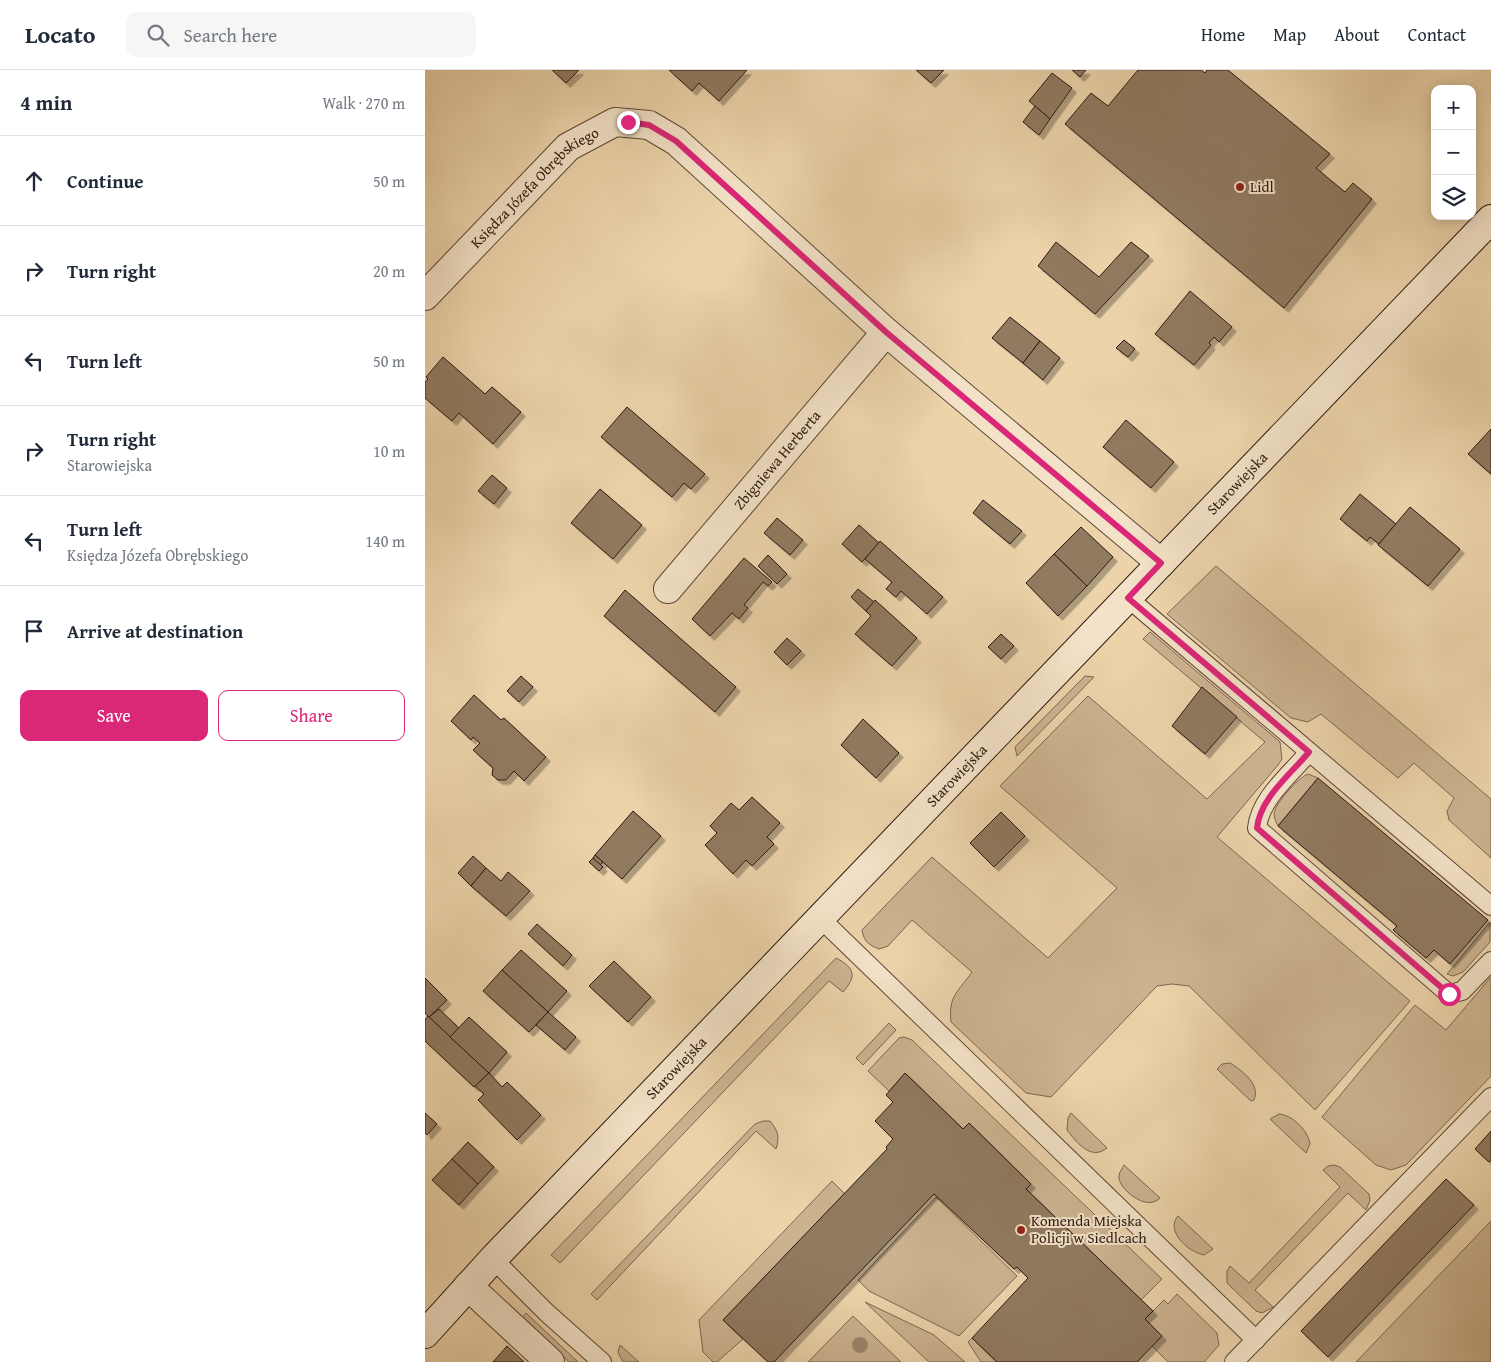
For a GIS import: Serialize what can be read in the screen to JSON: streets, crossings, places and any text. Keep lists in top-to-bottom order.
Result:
{
  "streets": {
    "main road": ["Księdza Józefa Obrębskiego", "Zbigniewa Herberta", "Starowiejska"]
  },
  "crossings": [
    ["Księdza Józefa Obrębskiego", "Zbigniewa Herberta"],
    ["Księdza Józefa Obrębskiego", "Starowiejska"]
  ],
  "places": ["Lidl", "Komenda Miejska Policji w Siedlcach"],
  "page": {
    "header": "Locato",
    "search": "Search here",
    "nav": [
      "Home",
      "Map",
      "About",
      "Contact"
    ],
    "heading": ["4 min", "Walk · 270 m"],
    "map_buttons": ["+", "−"],
    "list": [
      ["Continue", "50 m"],
      ["Turn right", "20 m"],
      ["Turn left", "50 m"],
      ["Turn right", "Starowiejska", "10 m"],
      ["Turn left", "Księdza Józefa Obrębskiego", "140 m"],
      "Arrive at destination"
    ],
    "buttons": ["Save", "Share"]
  }
}
